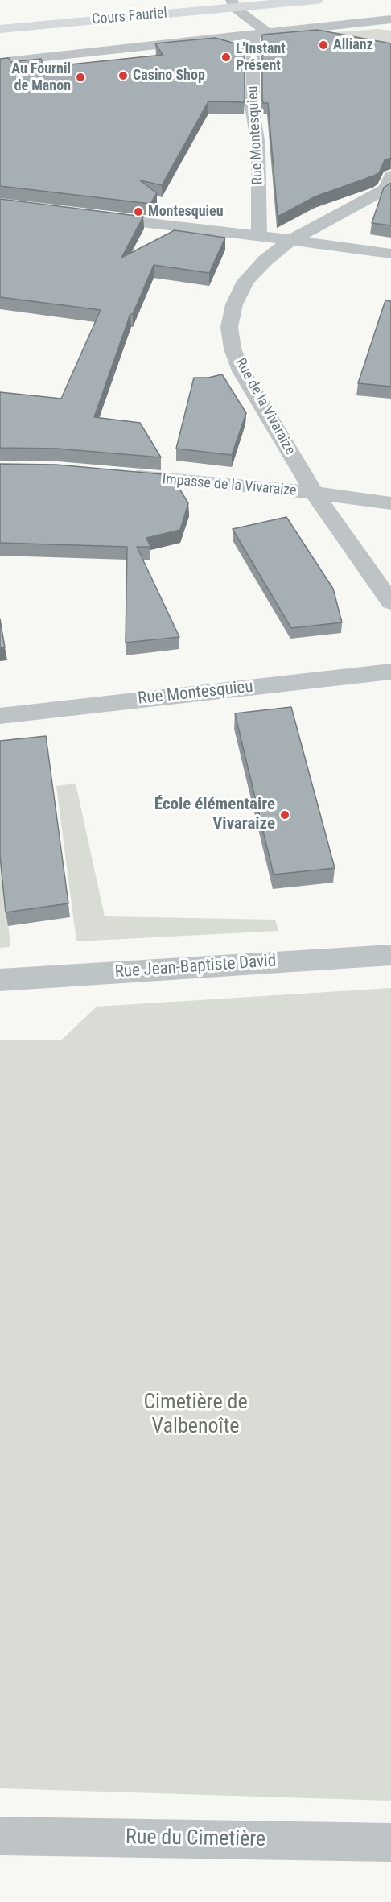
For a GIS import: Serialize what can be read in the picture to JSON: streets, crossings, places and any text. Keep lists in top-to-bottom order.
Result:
{
  "streets": {
    "main road": ["Cours Fauriel"],
    "street": [
      "Rue Montesquieu",
      "Rue de la Vivaraize",
      "Impasse de la Vivaraize",
      "Rue Jean-Baptiste David",
      "Rue du Cimetière"
    ]
  },
  "crossings": [
    ["Cours Fauriel", "Rue Montesquieu"],
    ["Rue de la Vivaraize", "Impasse de la Vivaraize"]
  ],
  "parks": ["Cimetière de Valbenoîte"],
  "places": [
    "Allianz",
    "L'Instant Présent",
    "Casino Shop",
    "Au Fournil de Manon",
    "Montesquieu",
    "École élémentaire Vivaraize"
  ]
}
